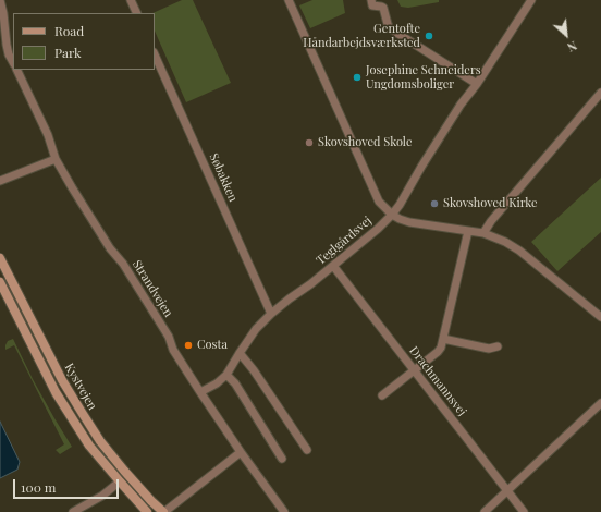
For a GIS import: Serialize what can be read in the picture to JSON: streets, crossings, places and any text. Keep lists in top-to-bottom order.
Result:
{
  "streets": {
    "main road": ["Kystvejen"],
    "street": [
      "Søbakken",
      "Teglgårdsvej",
      "Strandvejen",
      "Drachmannsvej"
    ]
  },
  "crossings": [
    ["Søbakken", "Teglgårdsvej"],
    ["Teglgårdsvej", "Strandvejen"],
    ["Teglgårdsvej", "Drachmannsvej"]
  ],
  "places": [
    "Gentofte Håndarbejdsværksted",
    "Josephine Schneiders Ungdomsboliger",
    "Skovshoved Skole",
    "Skovshoved Kirke",
    "Costa"
  ],
  "legend": ["Road", "Park"],
  "scale_bar": "100 m",
  "north": "bottom right"
}
